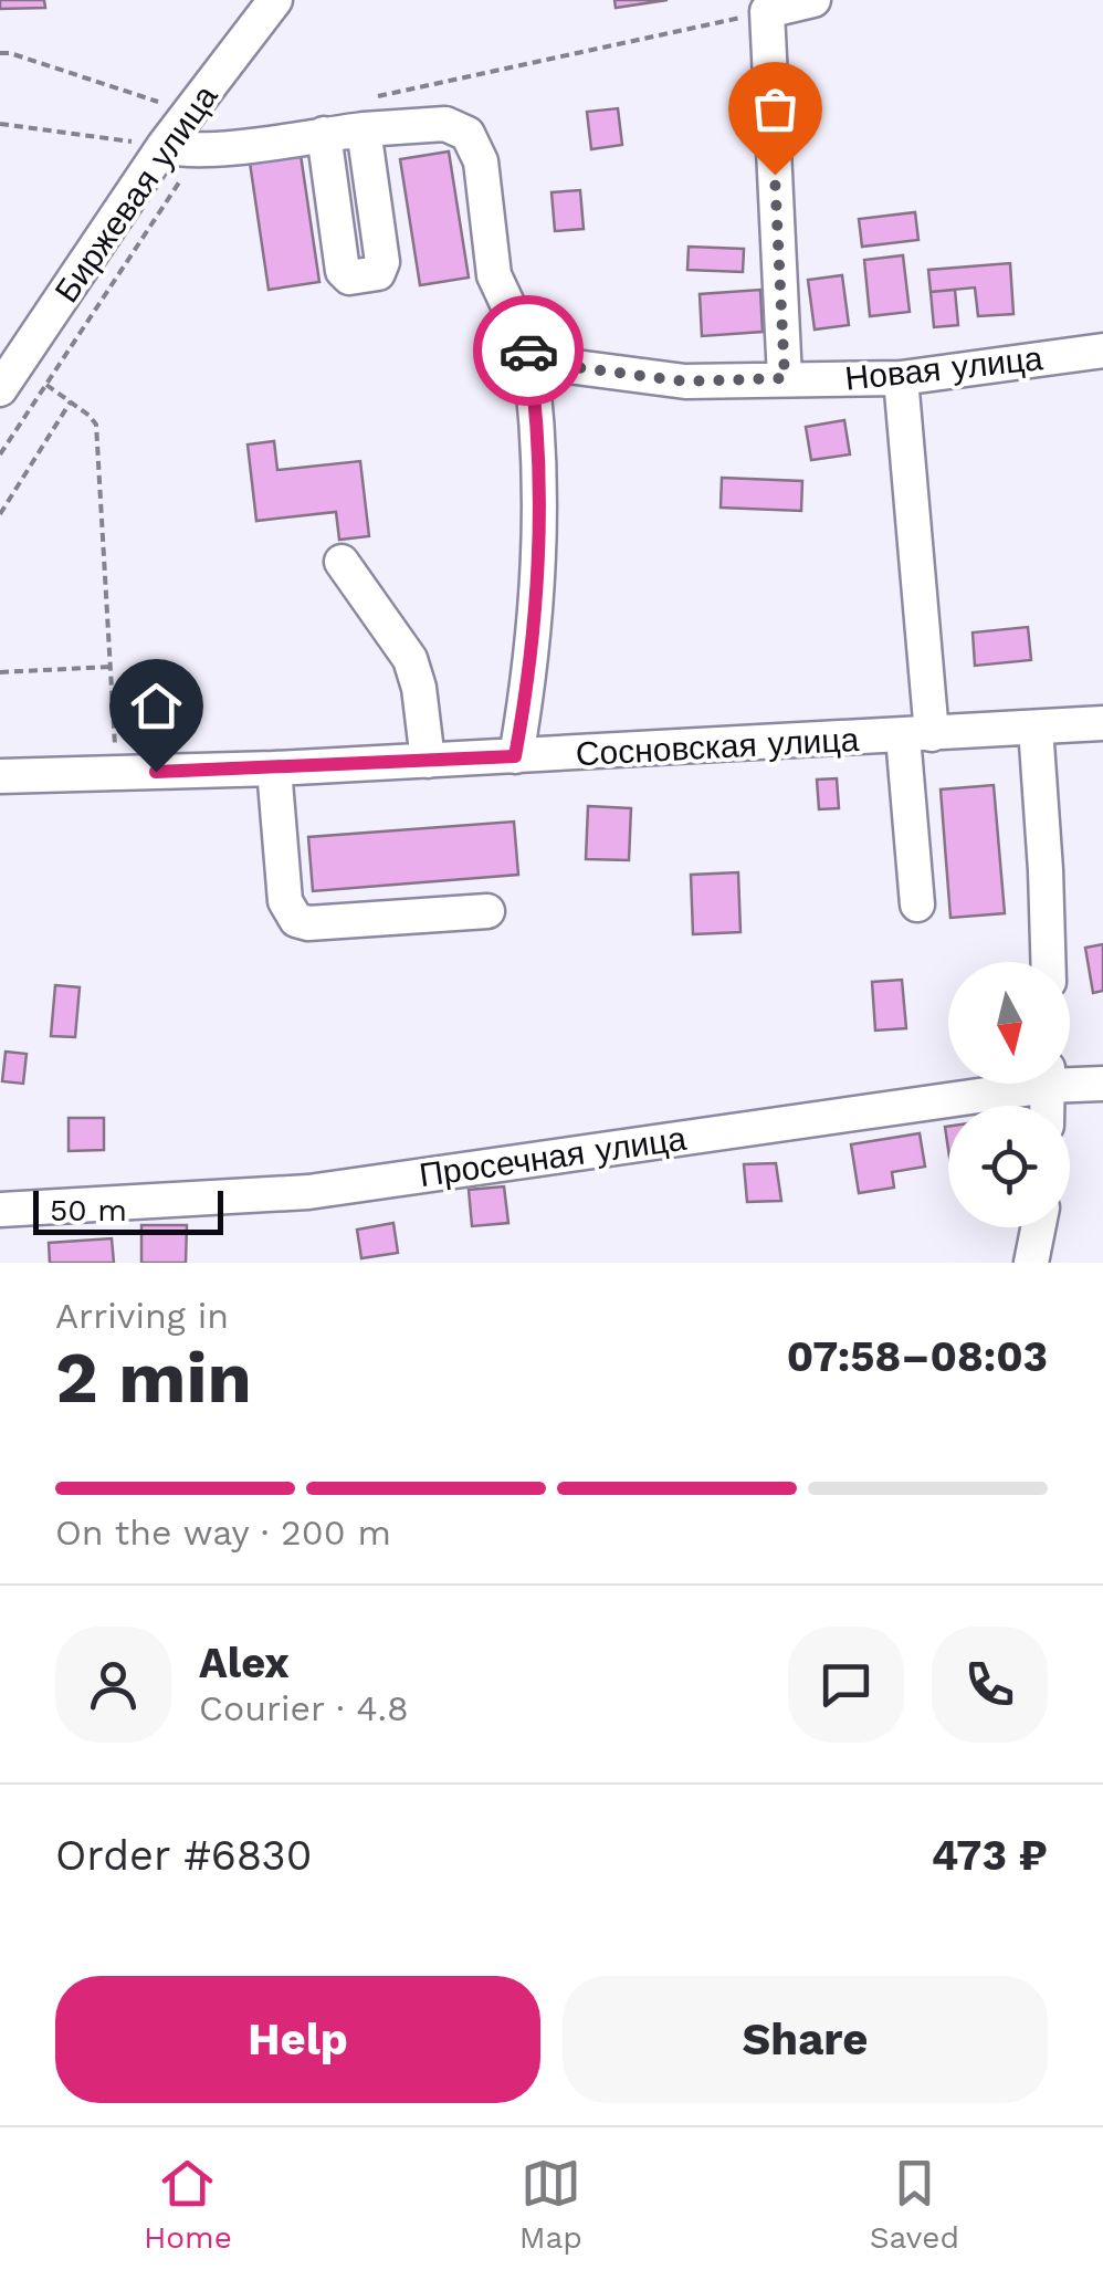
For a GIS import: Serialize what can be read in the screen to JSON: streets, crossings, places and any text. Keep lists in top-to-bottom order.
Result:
{
  "streets": {
    "street": [
      "Биржевая улица",
      "Новая улица",
      "Сосновская улица",
      "Просечная улица"
    ]
  },
  "scale_bar": "50 m",
  "north": "bottom",
  "page": {
    "scale": "50 m",
    "heading": ["2 min", "Arriving in", "07:58–08:03"],
    "panel": [
      "Alex",
      "Courier · 4.8",
      "Order #6830",
      "473 ₽"
    ],
    "bar": "On the way · 200 m",
    "buttons": ["Help", "Share"],
    "tabs": ["Home", "Map", "Saved"]
  }
}
